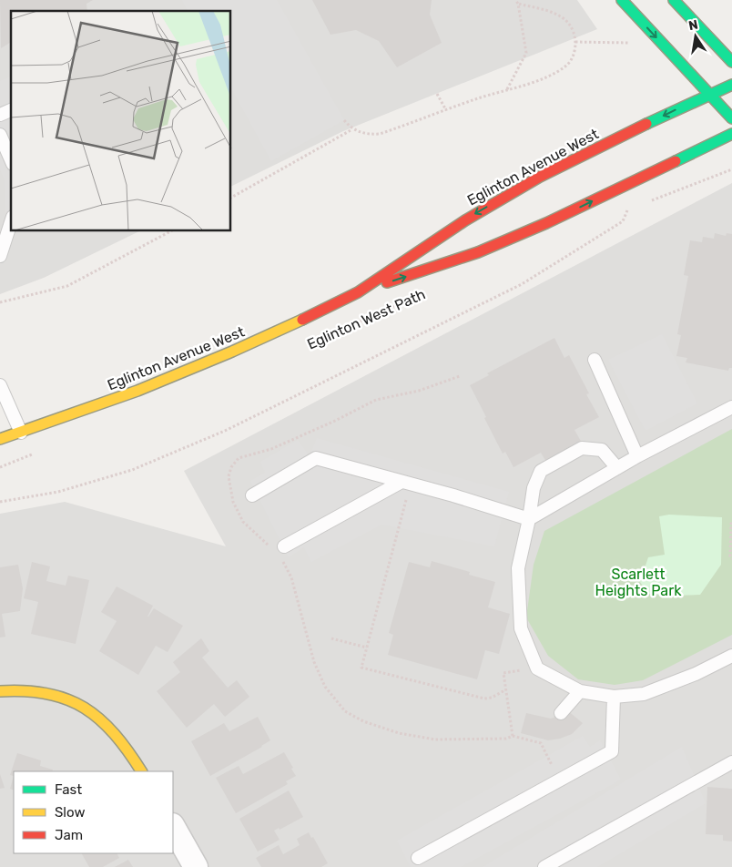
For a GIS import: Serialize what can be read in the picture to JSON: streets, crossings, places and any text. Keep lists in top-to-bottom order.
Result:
{
  "streets": {
    "main road": ["Eglinton Avenue West"],
    "path": ["Eglinton West Path"]
  },
  "parks": ["Scarlett Heights Park"],
  "legend": ["Fast", "Slow", "Jam"],
  "north": "top"
}
